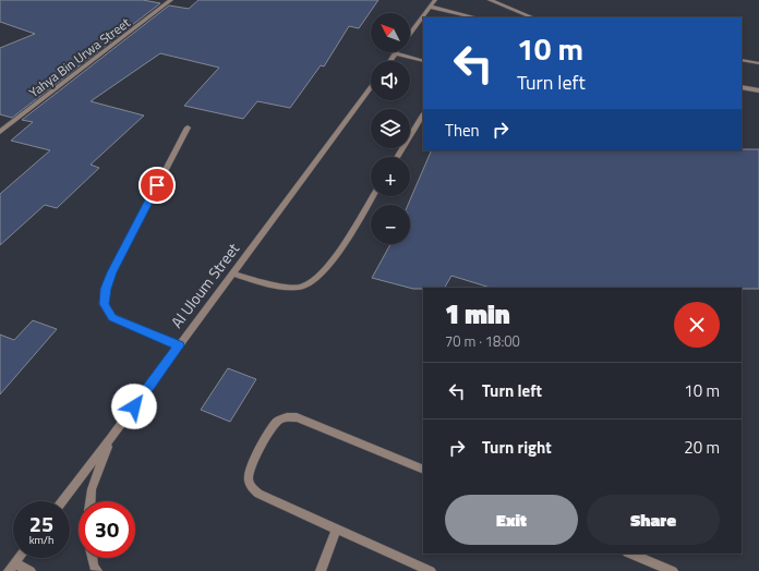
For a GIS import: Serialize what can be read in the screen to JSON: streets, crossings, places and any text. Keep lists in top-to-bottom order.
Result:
{
  "streets": {
    "street": ["Yahya Bin Urwa Street", "Al Uloum Street"]
  },
  "north": "top left",
  "page": {
    "map_buttons": ["+", "−"],
    "turn": ["10 m", "Turn left"],
    "then": "Then",
    "heading": ["1 min", "70 m · 18:00"],
    "list": [
      {
        "name": "Turn left",
        "value": "10 m"
      },
      {
        "name": "Turn right",
        "value": "20 m"
      }
    ],
    "buttons": ["Exit", "Share"],
    "speed": "25 km/h",
    "limit": "30"
  }
}
